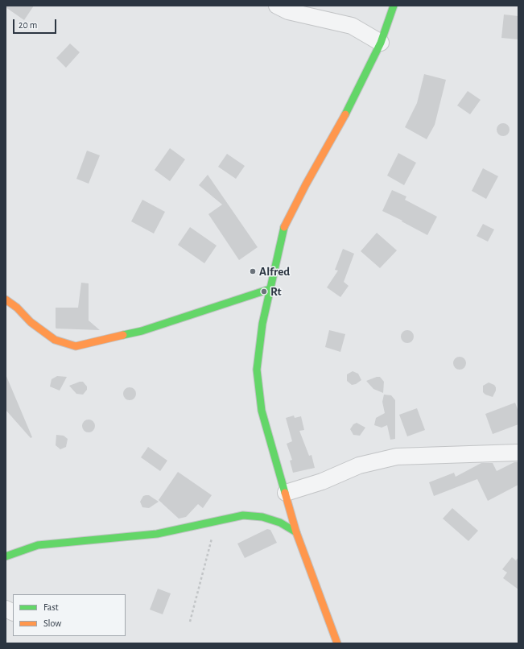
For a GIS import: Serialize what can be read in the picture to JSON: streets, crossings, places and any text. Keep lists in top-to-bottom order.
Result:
{
  "places": ["Alfred", "Rt"],
  "legend": ["Fast", "Slow"],
  "scale_bar": "20 m"
}
